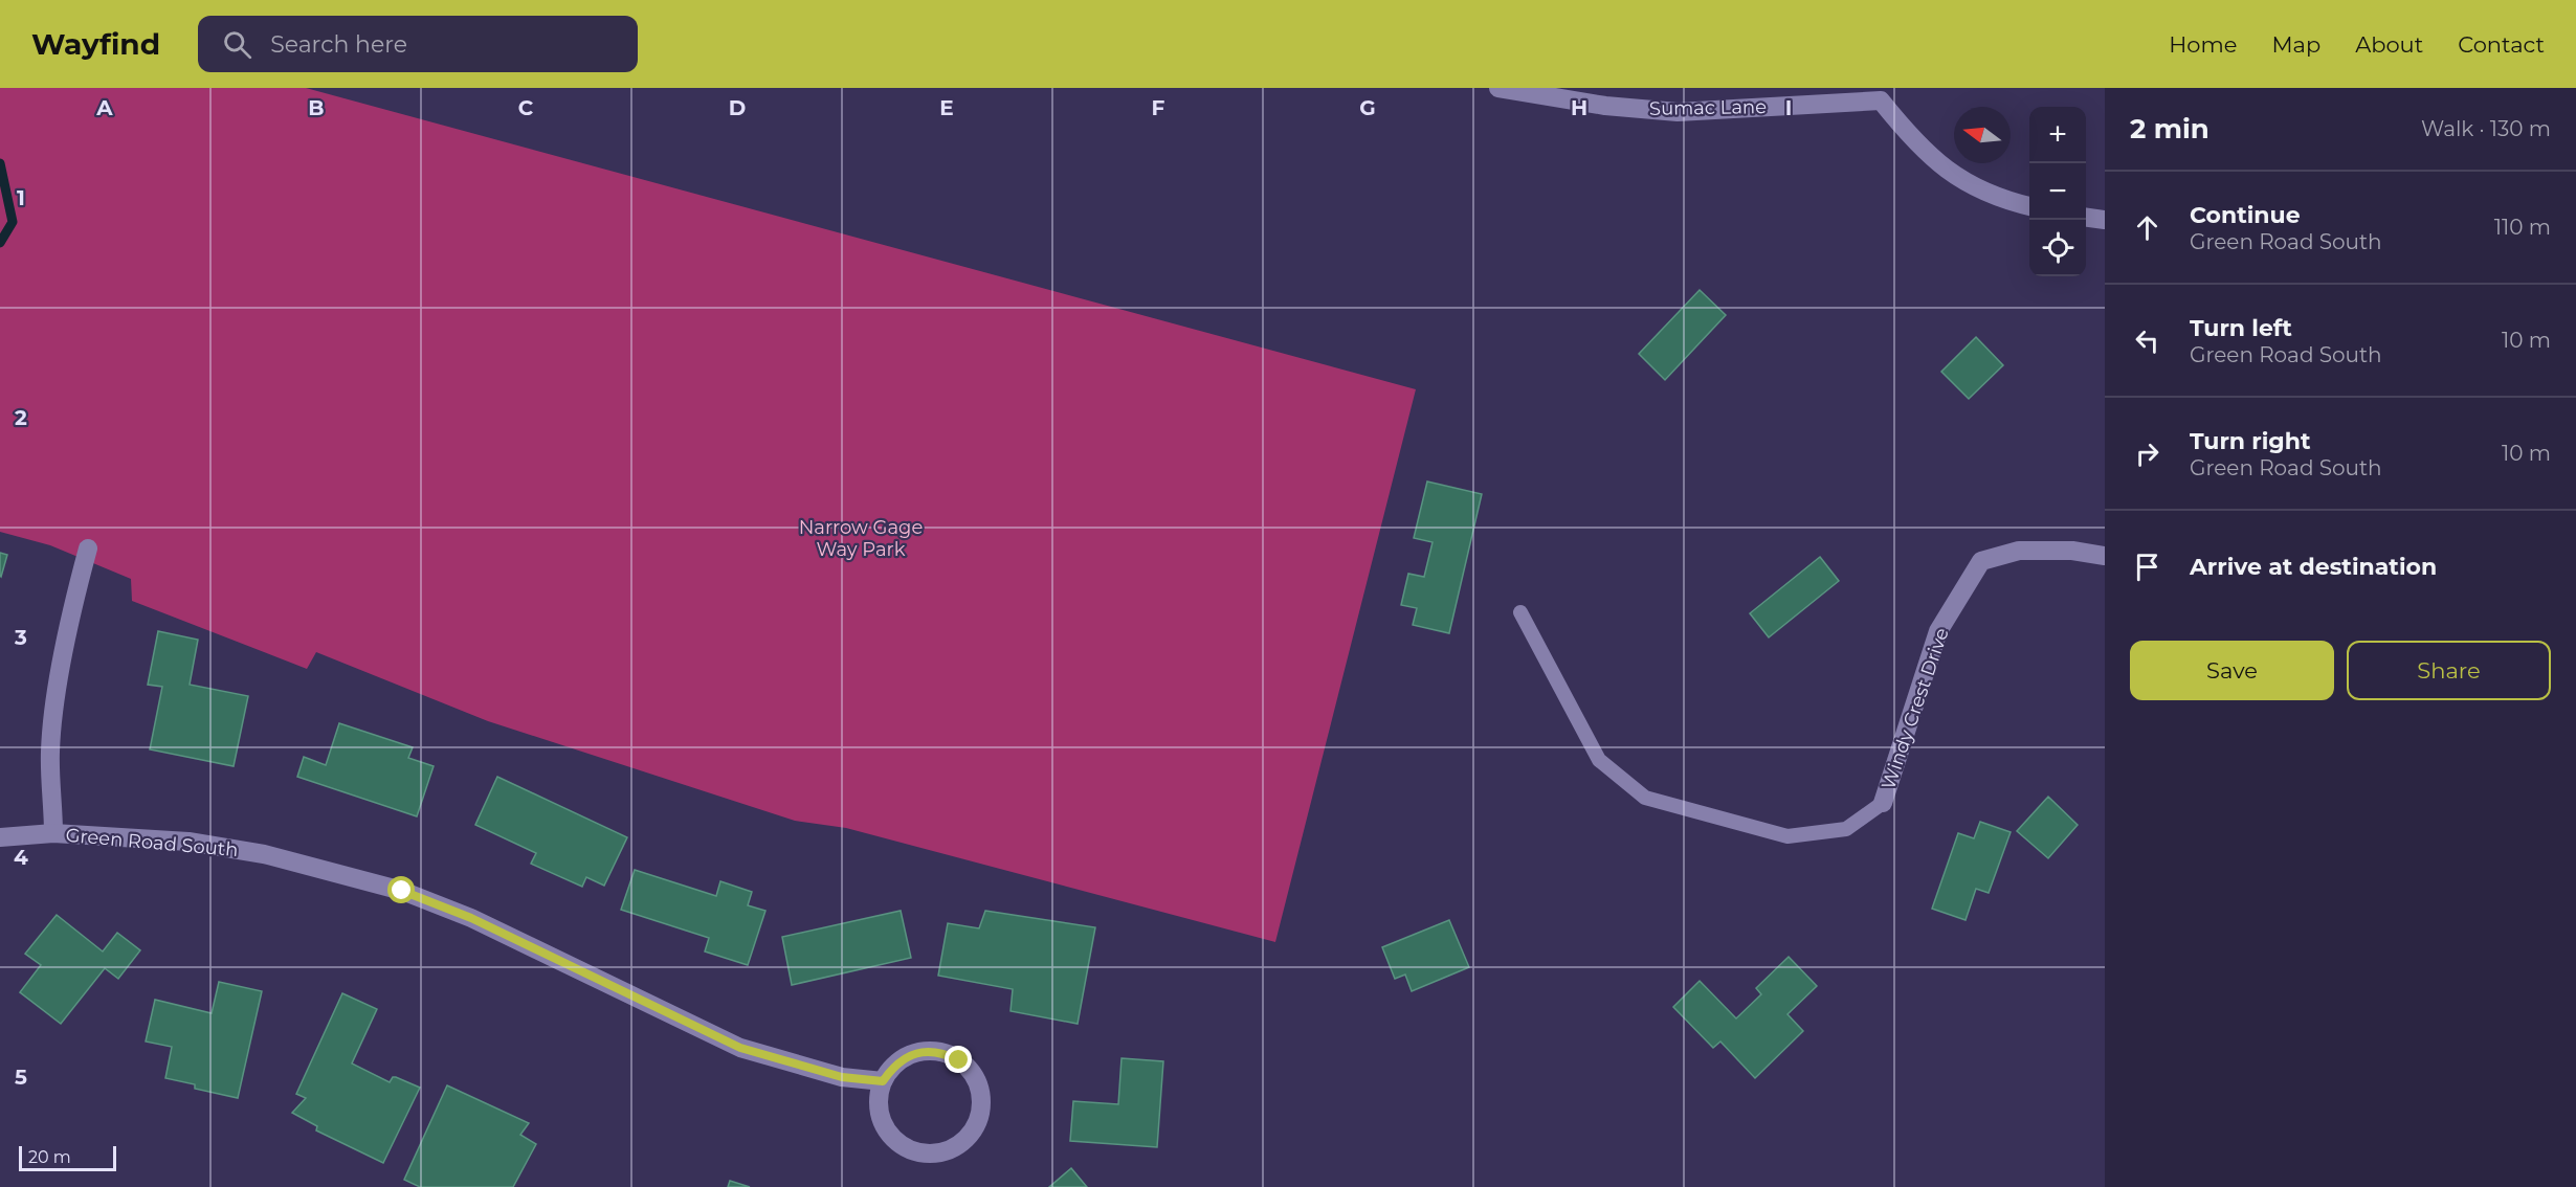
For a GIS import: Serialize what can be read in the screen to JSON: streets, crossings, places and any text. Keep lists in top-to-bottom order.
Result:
{
  "streets": {
    "street": ["Sumac Lane", "Windy Crest Drive", "Green Road South"]
  },
  "parks": ["Narrow Gage Way Park"],
  "scale_bar": "20 m",
  "north": "left",
  "page": {
    "header": "Wayfind",
    "search": "Search here",
    "nav": [
      "Home",
      "Map",
      "About",
      "Contact"
    ],
    "heading": ["2 min", "Walk · 130 m"],
    "map_buttons": ["+", "−"],
    "list": [
      ["Continue", "Green Road South", "110 m"],
      ["Turn left", "Green Road South", "10 m"],
      ["Turn right", "Green Road South", "10 m"],
      "Arrive at destination"
    ],
    "buttons": ["Save", "Share"],
    "scale": "20 m"
  },
  "grid": {
    "columns": [
      "A",
      "B",
      "C",
      "D",
      "E",
      "F",
      "G",
      "H",
      "I"
    ],
    "rows": [
      "1",
      "2",
      "3",
      "4",
      "5"
    ]
  }
}
